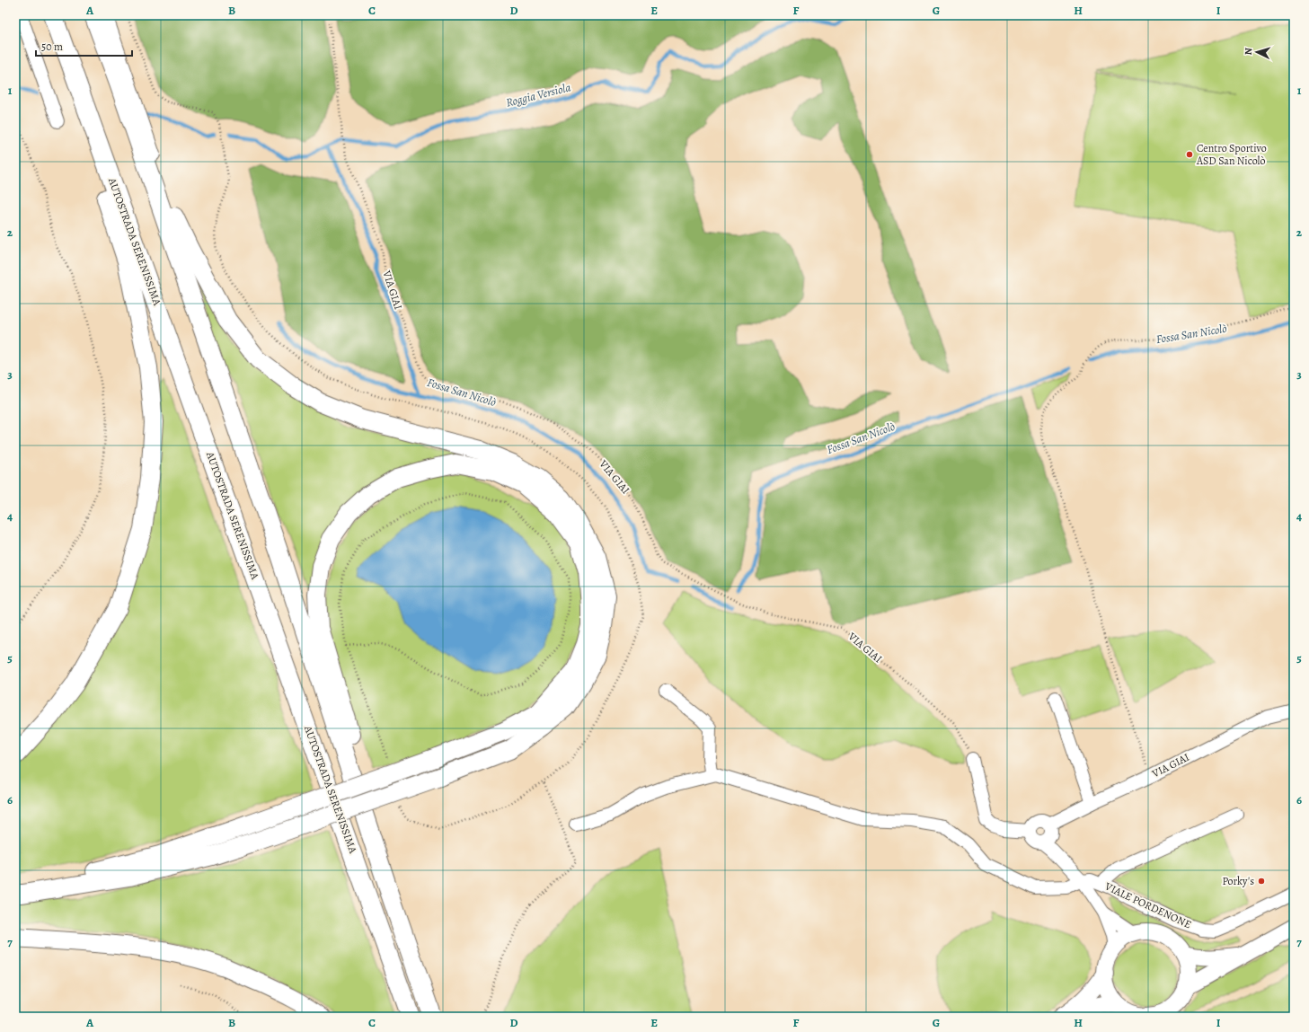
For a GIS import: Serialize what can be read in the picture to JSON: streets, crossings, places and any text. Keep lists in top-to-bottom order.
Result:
{
  "streets": {
    "highway": ["AUTOSTRADA SERENISSIMA"],
    "main road": ["VIALE PORDENONE"],
    "street": ["VIA GIAI"]
  },
  "water": ["Roggia Versiola", "Fossa San Nicolò"],
  "places": ["Centro Sportivo ASD San Nicolò", "Porky's"],
  "scale_bar": "50 m",
  "north": "left",
  "grid": {
    "columns": [
      "A",
      "B",
      "C",
      "D",
      "E",
      "F",
      "G",
      "H",
      "I"
    ],
    "rows": [
      "1",
      "2",
      "3",
      "4",
      "5",
      "6",
      "7"
    ]
  }
}
